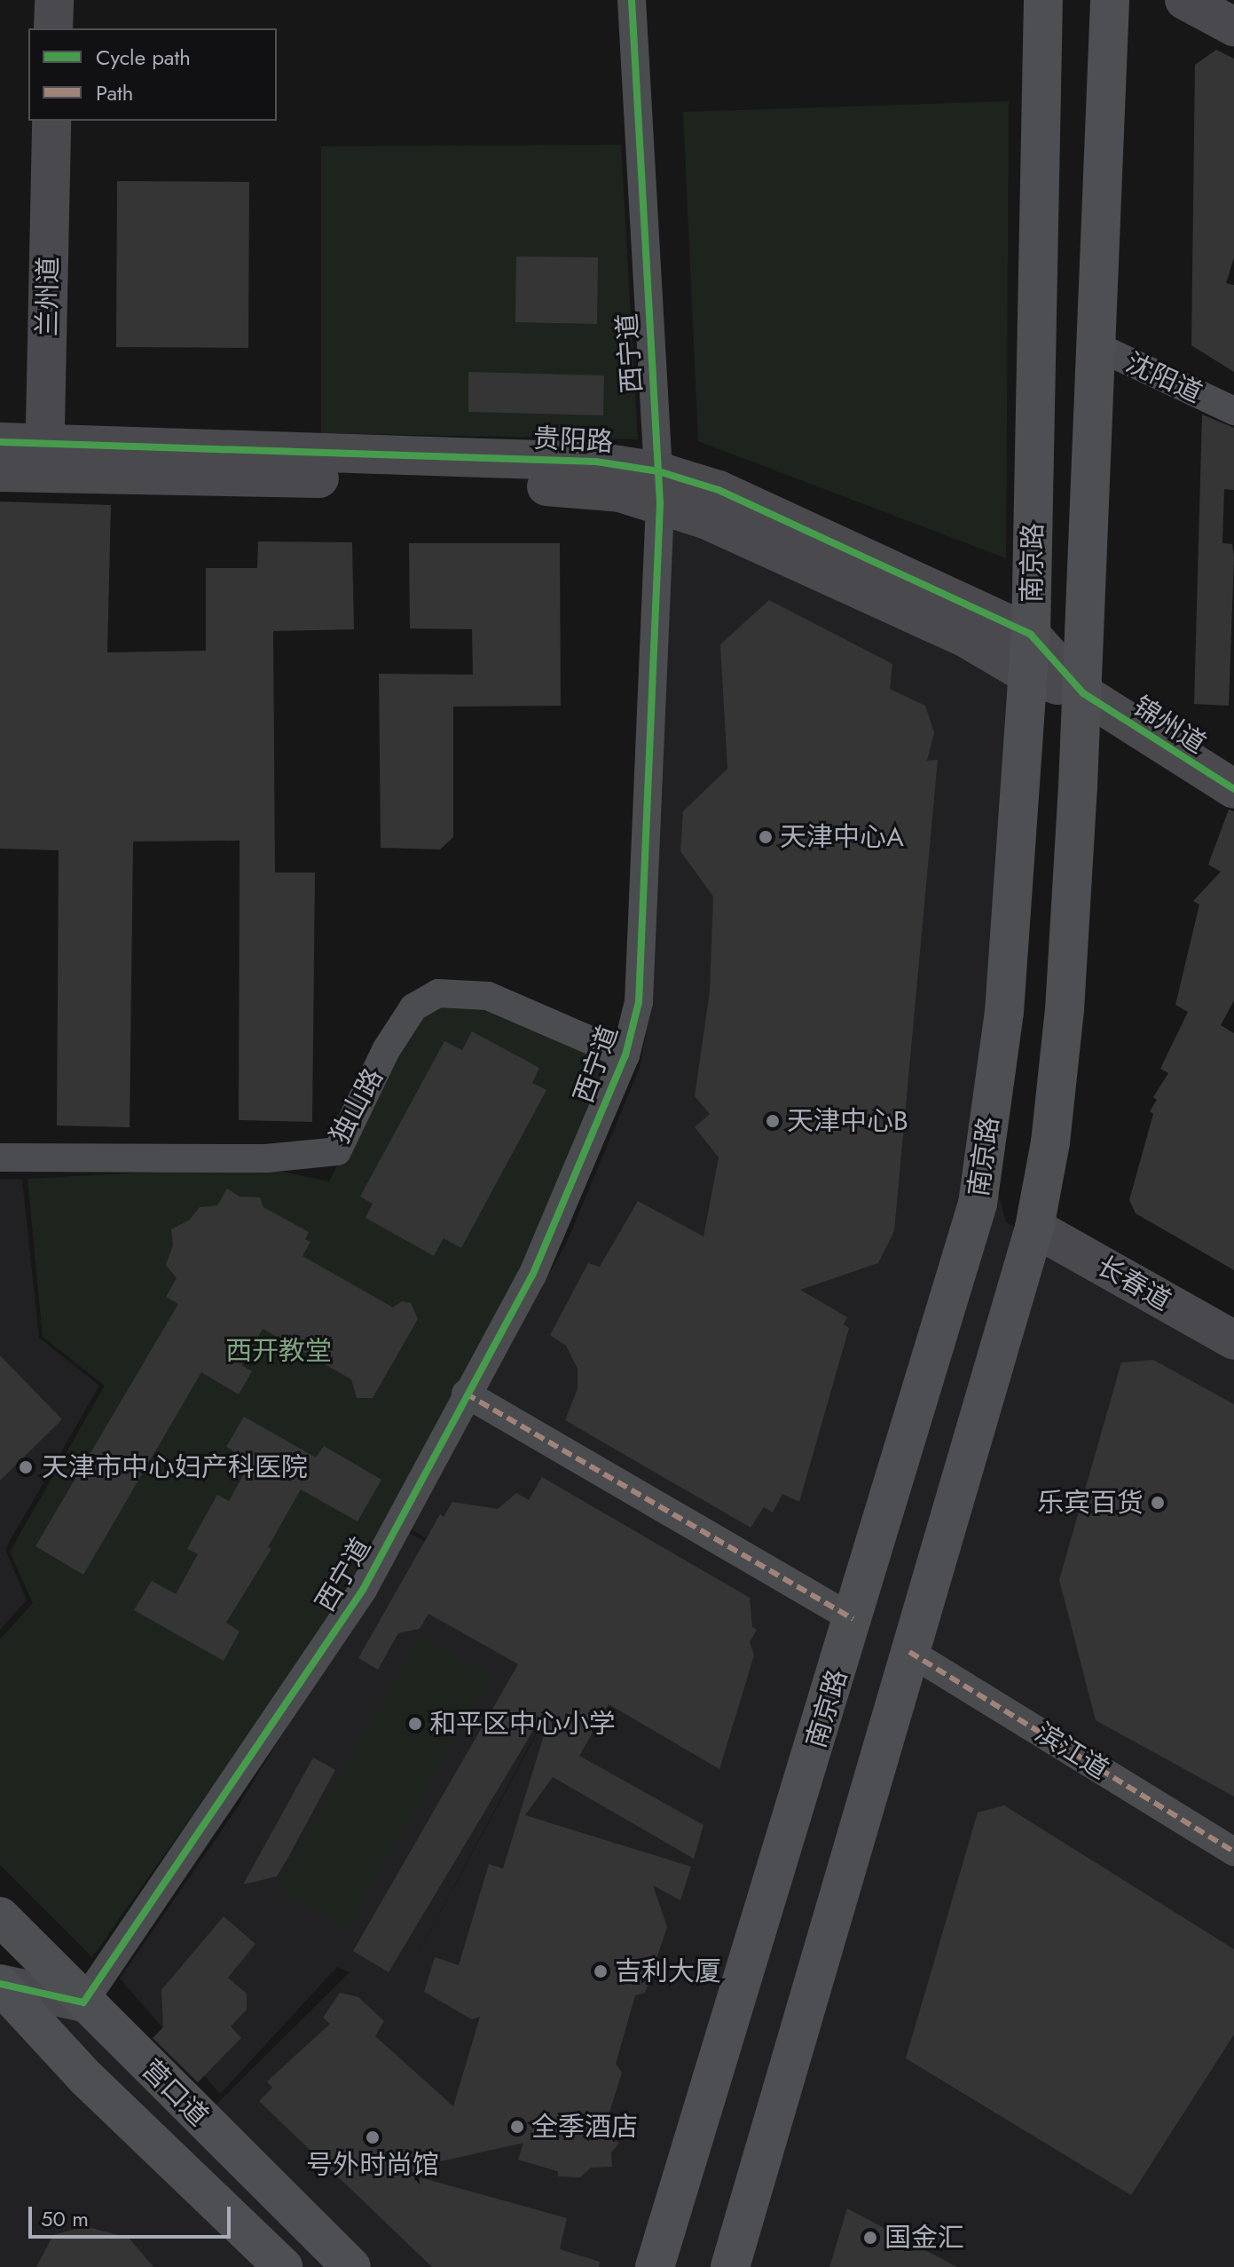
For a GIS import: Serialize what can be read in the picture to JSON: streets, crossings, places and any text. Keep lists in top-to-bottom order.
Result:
{
  "streets": {
    "main road": ["南京路", "营口道"],
    "street": [
      "兰州道",
      "西宁道",
      "沈阳道",
      "贵阳路",
      "锦州道",
      "独山路",
      "长春道",
      "滨江道"
    ]
  },
  "crossings": [
    ["兰州道", "贵阳路"],
    ["西宁道", "贵阳路"],
    ["西宁道", "独山路"],
    ["西宁道", "营口道"],
    ["沈阳道", "南京路"],
    ["贵阳路", "南京路"],
    ["贵阳路", "锦州道"],
    ["南京路", "锦州道"],
    ["南京路", "长春道"],
    ["南京路", "滨江道"]
  ],
  "parks": ["西开教堂"],
  "places": [
    "天津中心A",
    "天津中心B",
    "天津市中心妇产科医院",
    "乐宾百货",
    "和平区中心小学",
    "吉利大厦",
    "全季酒店",
    "号外时尚馆",
    "国金汇"
  ],
  "legend": ["Cycle path", "Path"],
  "scale_bar": "50 m"
}
